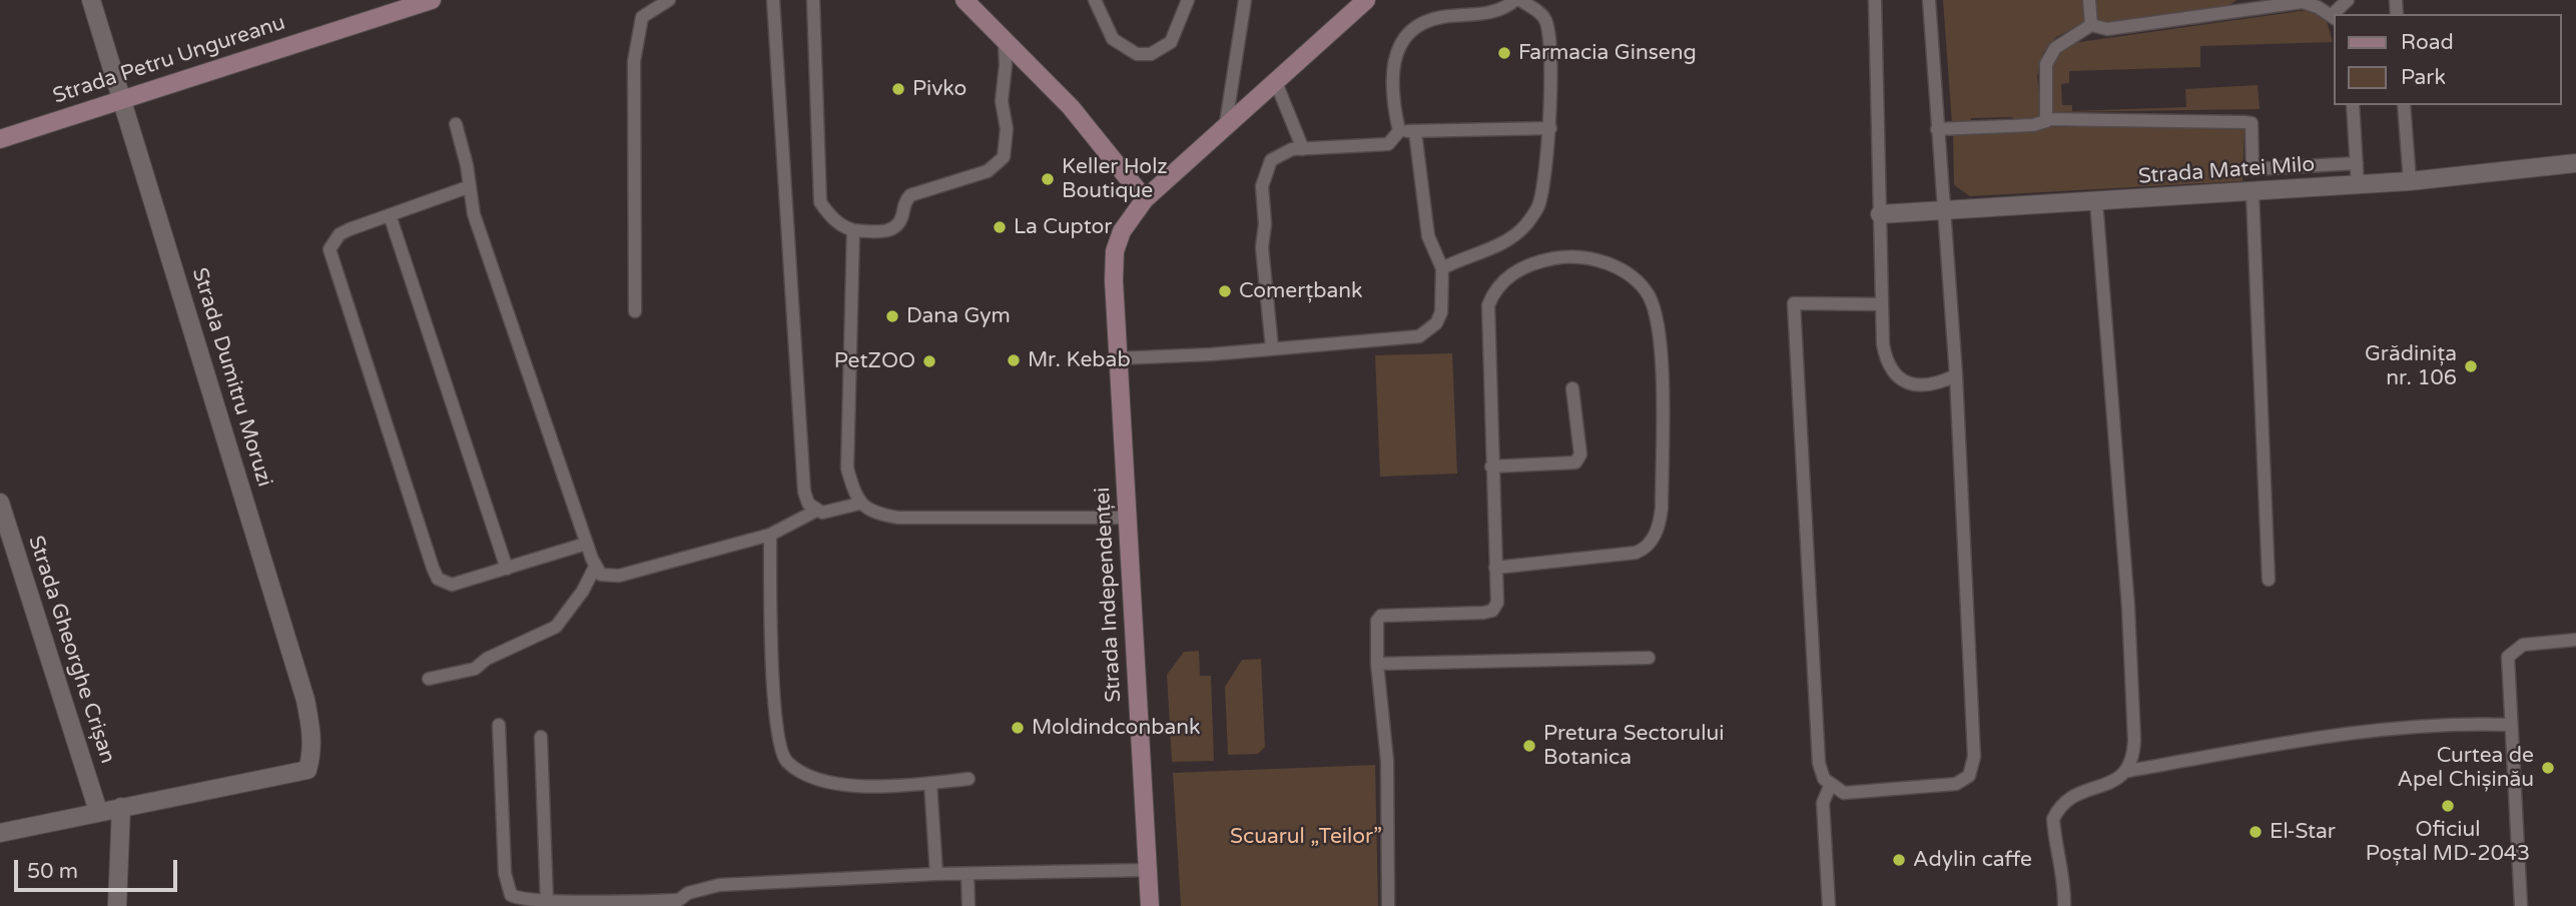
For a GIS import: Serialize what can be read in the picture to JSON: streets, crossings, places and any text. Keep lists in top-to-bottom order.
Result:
{
  "streets": {
    "main road": ["Strada Petru Ungureanu", "Strada Independenței"],
    "street": ["Strada Matei Milo", "Strada Dumitru Moruzi", "Strada Gheorghe Crișan"]
  },
  "crossings": [
    ["Strada Petru Ungureanu", "Strada Dumitru Moruzi"]
  ],
  "parks": ["Scuarul „Teilor”"],
  "places": [
    "Farmacia Ginseng",
    "Pivko",
    "Keller Holz Boutique",
    "La Cuptor",
    "Comerțbank",
    "Dana Gym",
    "Mr. Kebab",
    "PetZOO",
    "Grădinița nr. 106",
    "Moldindconbank",
    "Pretura Sectorului Botanica",
    "Curtea de Apel Chișinău",
    "Oficiul Poștal MD-2043",
    "El-Star",
    "Adylin caffe"
  ],
  "legend": ["Road", "Park"],
  "scale_bar": "50 m"
}
